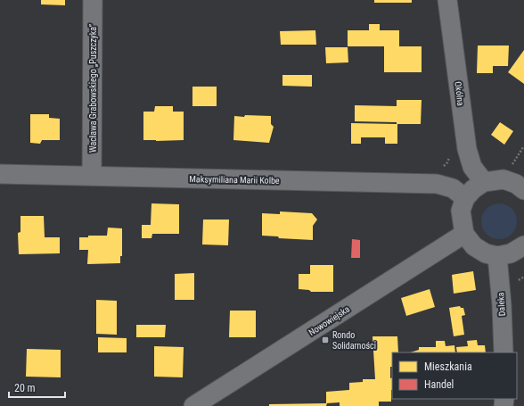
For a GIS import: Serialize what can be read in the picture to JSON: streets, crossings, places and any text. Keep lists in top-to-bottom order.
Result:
{
  "streets": {
    "street": [
      "Wacława Grabowskiego „Puszczyka”",
      "Okólna",
      "Maksymiliana Marii Kolbe",
      "Daleka",
      "Nowowiejska"
    ]
  },
  "crossings": [
    ["Wacława Grabowskiego „Puszczyka”", "Maksymiliana Marii Kolbe"]
  ],
  "places": {
    "transit": ["Rondo Solidarności"]
  },
  "legend": ["Mieszkania", "Handel"],
  "scale_bar": "20 m"
}
